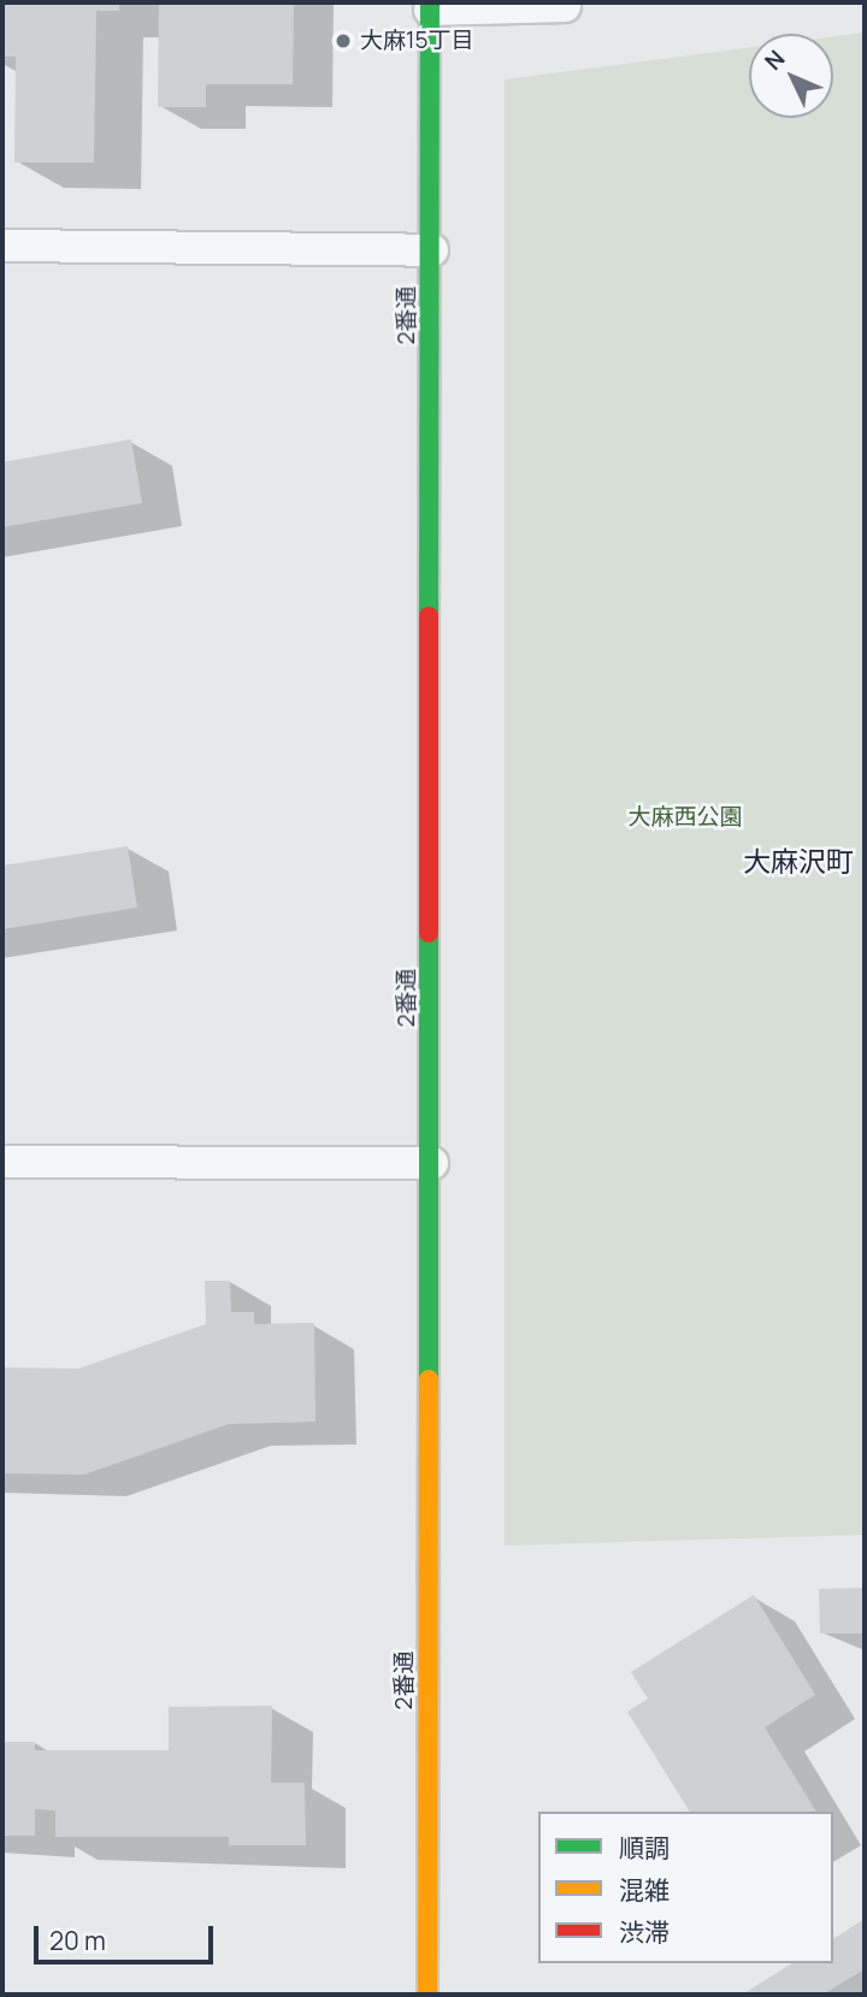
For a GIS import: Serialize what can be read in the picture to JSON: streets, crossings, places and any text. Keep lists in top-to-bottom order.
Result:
{
  "streets": {
    "street": ["2番通"]
  },
  "districts": ["大麻沢町"],
  "parks": ["大麻西公園"],
  "places": ["大麻15丁目"],
  "legend": ["順調", "混雑", "渋滞"],
  "scale_bar": "20 m",
  "north": "top left"
}
